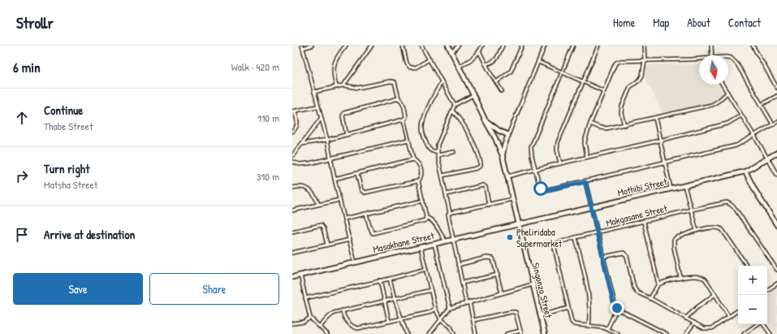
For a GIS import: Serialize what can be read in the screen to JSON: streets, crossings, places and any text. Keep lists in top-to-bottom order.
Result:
{
  "streets": {
    "street": [
      "Mothibi Street",
      "Makgasane Street",
      "Masakhane Street",
      "Singonzo Street"
    ]
  },
  "crossings": [
    ["Mothibi Street", "Masakhane Street"],
    ["Mothibi Street", "Singonzo Street"],
    ["Masakhane Street", "Singonzo Street"]
  ],
  "places": ["Pheliridaba Supermarket"],
  "north": "bottom",
  "page": {
    "header": "Strollr",
    "nav": [
      "Home",
      "Map",
      "About",
      "Contact"
    ],
    "heading": ["6 min", "Walk · 420 m"],
    "list": [
      ["Continue", "Thabe Street", "110 m"],
      ["Turn right", "Matsha Street", "310 m"],
      "Arrive at destination"
    ],
    "buttons": ["Save", "Share"],
    "map_buttons": ["+", "−"]
  }
}
